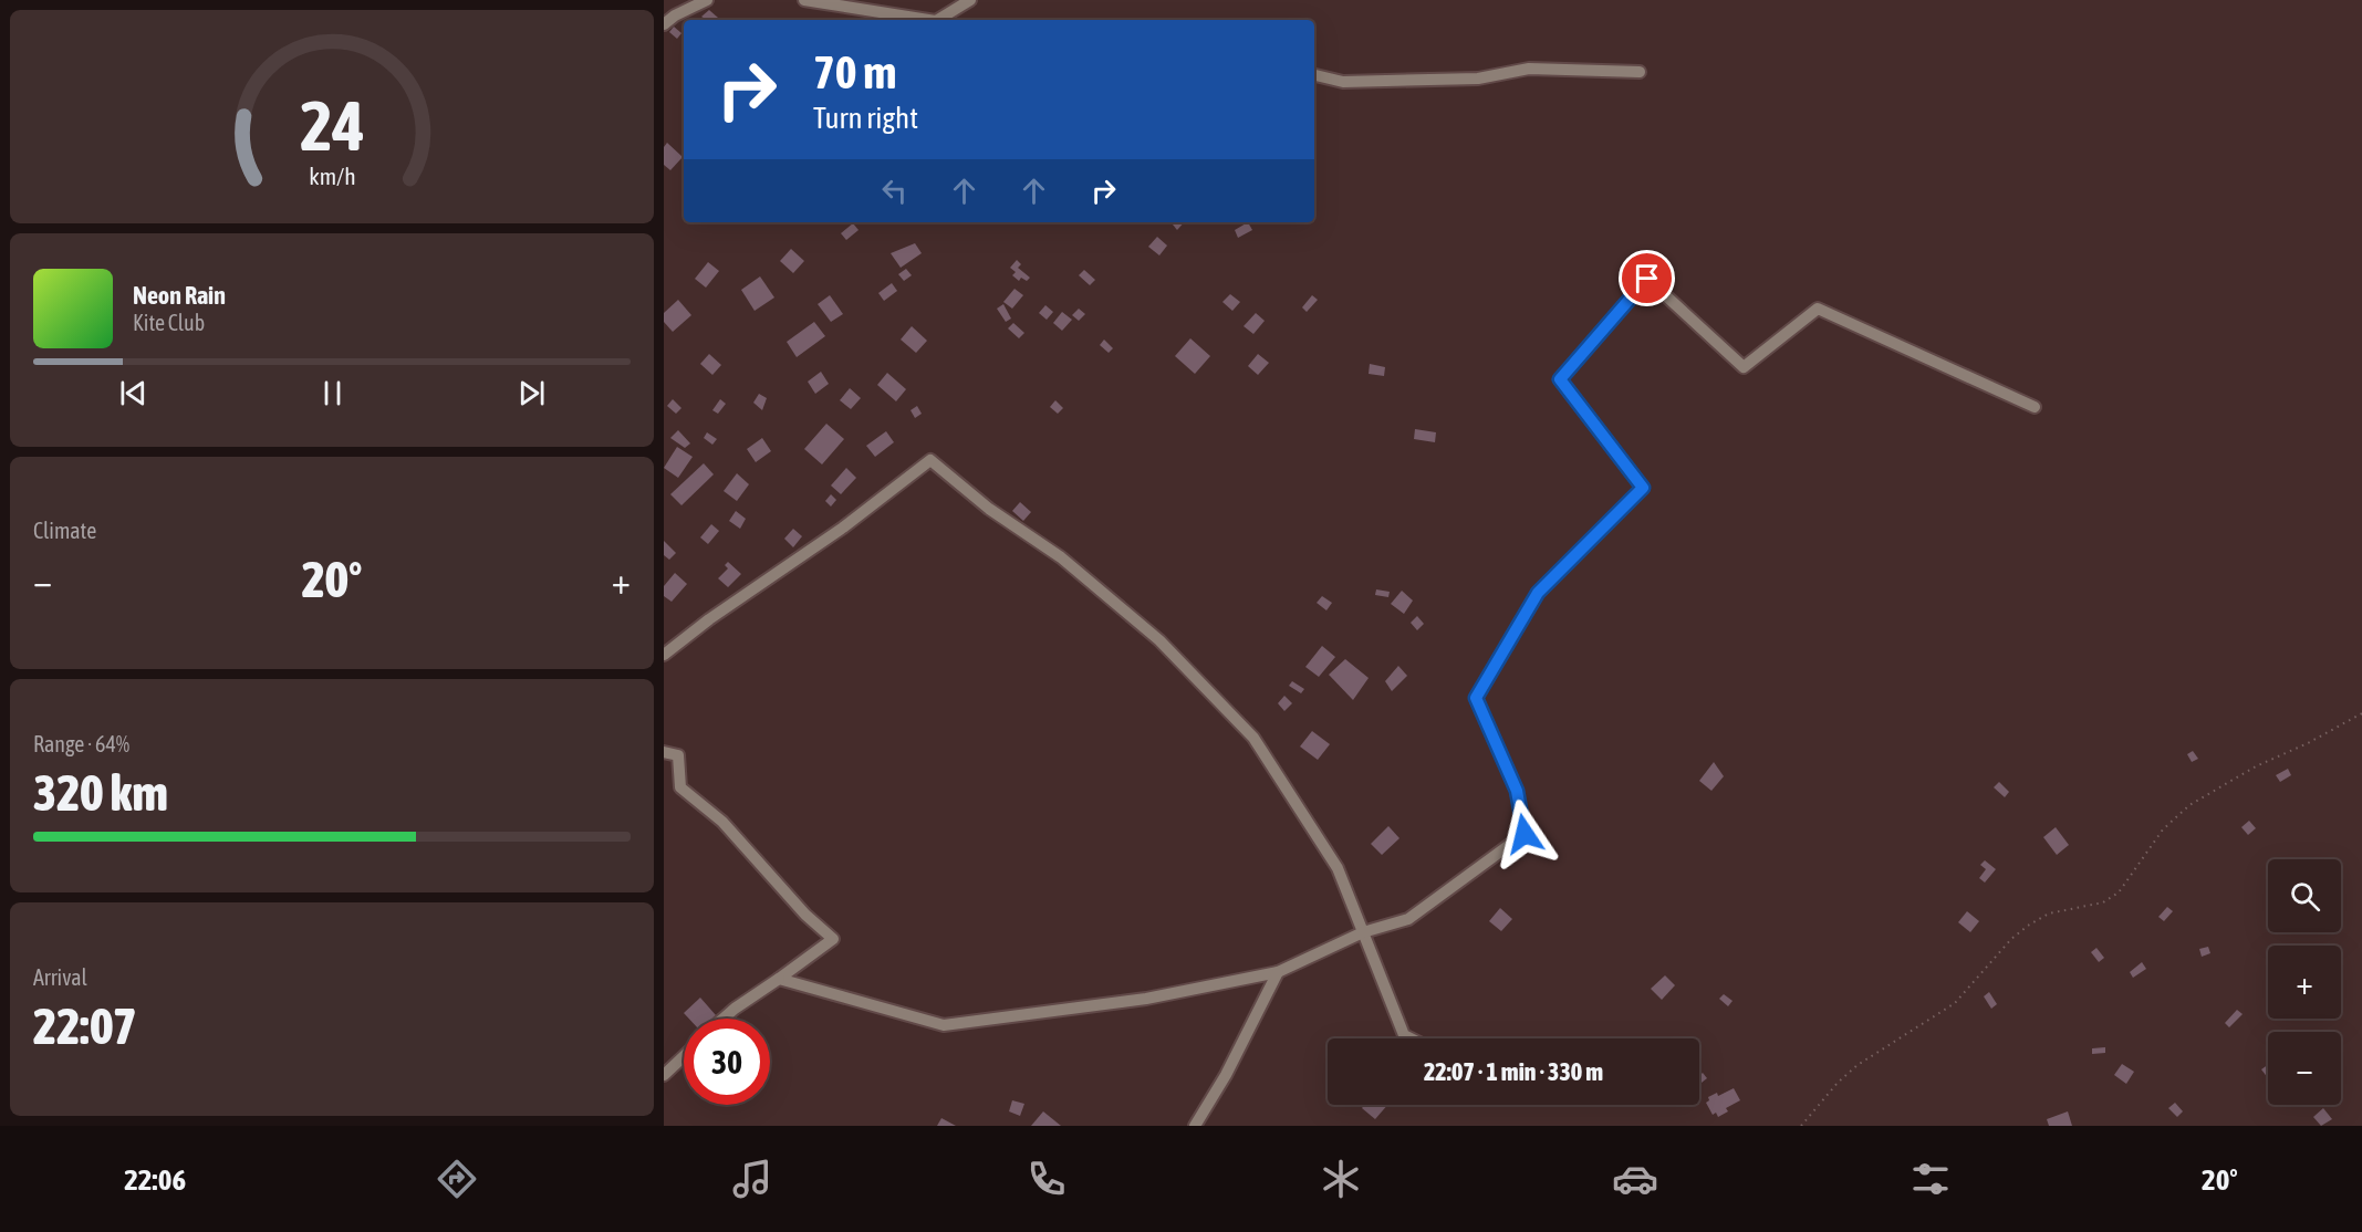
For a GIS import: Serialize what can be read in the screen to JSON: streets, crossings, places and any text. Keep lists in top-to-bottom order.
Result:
{
  "page": {
    "turn": ["70 m", "Turn right"],
    "song": ["Neon Rain", "Kite Club"],
    "tile": [
      "Climate",
      ["Range · 64%", "320 km"],
      ["Arrival", "22:07"]
    ],
    "heat": ["−", "20°", "+"],
    "map_buttons": ["+", "−"],
    "limit": "30",
    "trip": "22:07 · 1 min · 330 m",
    "tabs": ["22:06", "20°"],
    "gauge": ["24", "km/h"]
  }
}
